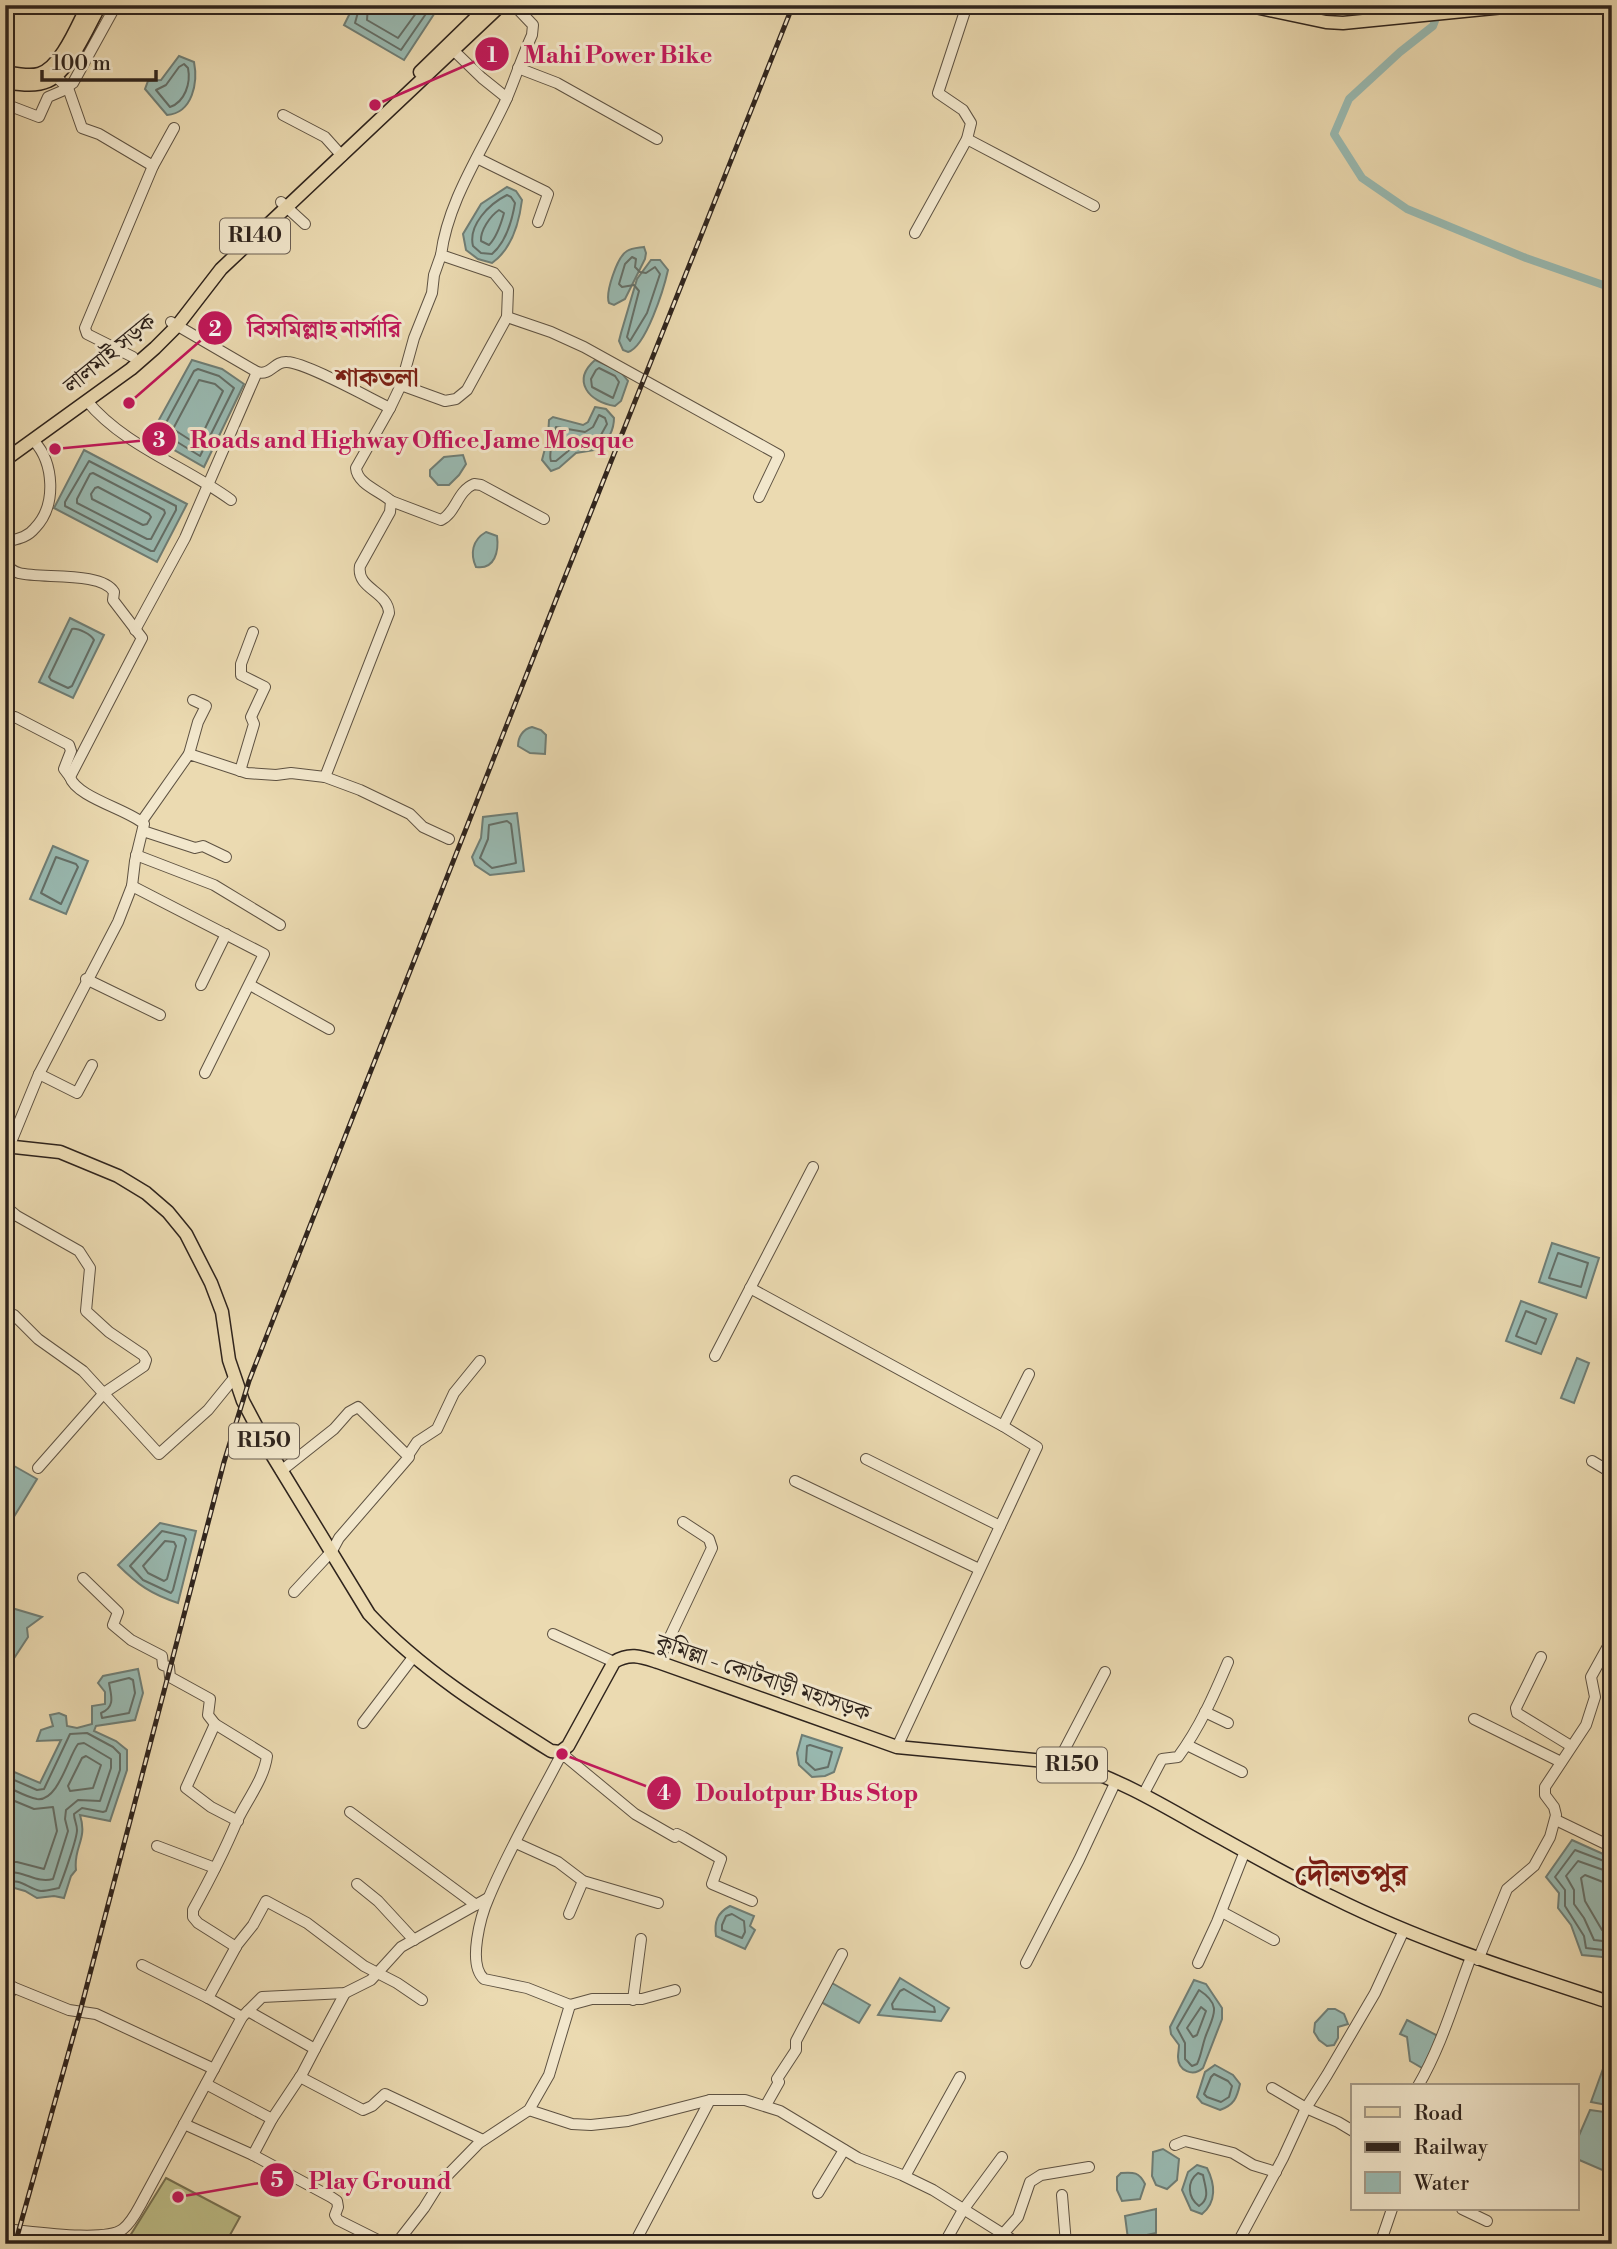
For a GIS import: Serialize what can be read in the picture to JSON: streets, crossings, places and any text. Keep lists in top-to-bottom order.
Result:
{
  "streets": {
    "main road": [
      "R140",
      "লালমাই সড়ক",
      "R150",
      "কুমিল্লা - কোটবাড়ী মহাসড়ক"
    ]
  },
  "districts": ["শাকতলা", "দৌলতপুর"],
  "places": [
    "Mahi Power Bike",
    "বিসমিল্লাহ নার্সারি",
    "Roads and Highway Office Jame Mosque",
    "Doulotpur Bus Stop",
    "Play Ground"
  ],
  "legend": ["Road", "Railway", "Water"],
  "scale_bar": "100 m"
}
